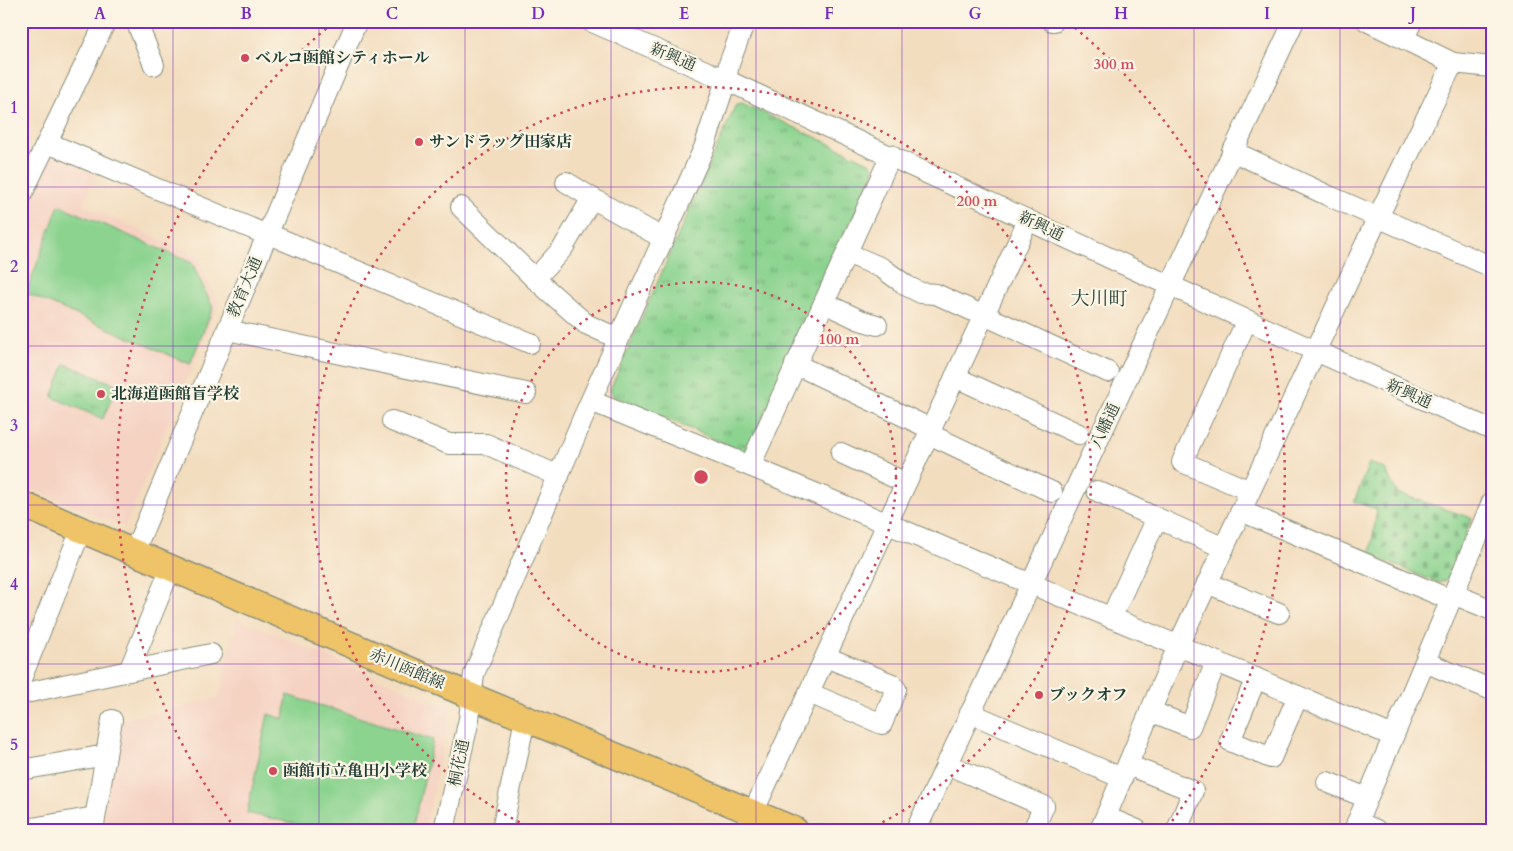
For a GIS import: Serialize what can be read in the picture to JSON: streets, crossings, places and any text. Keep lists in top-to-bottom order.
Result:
{
  "streets": {
    "main road": ["赤川函館線"],
    "street": [
      "新興通",
      "教育大通",
      "八幡通",
      "桐花通"
    ]
  },
  "crossings": [
    ["新興通", "八幡通"],
    ["新興通", "桐花通"],
    ["教育大通", "赤川函館線"],
    ["赤川函館線", "桐花通"]
  ],
  "districts": ["大川町"],
  "places": [
    "ベルコ函館シティホール",
    "サンドラッグ田家店",
    "北海道函館盲学校",
    "ブックオフ",
    "函館市立亀田小学校"
  ],
  "grid": {
    "columns": [
      "A",
      "B",
      "C",
      "D",
      "E",
      "F",
      "G",
      "H",
      "I",
      "J"
    ],
    "rows": [
      "1",
      "2",
      "3",
      "4",
      "5"
    ]
  },
  "rings": ["300 m", "200 m", "100 m"]
}
